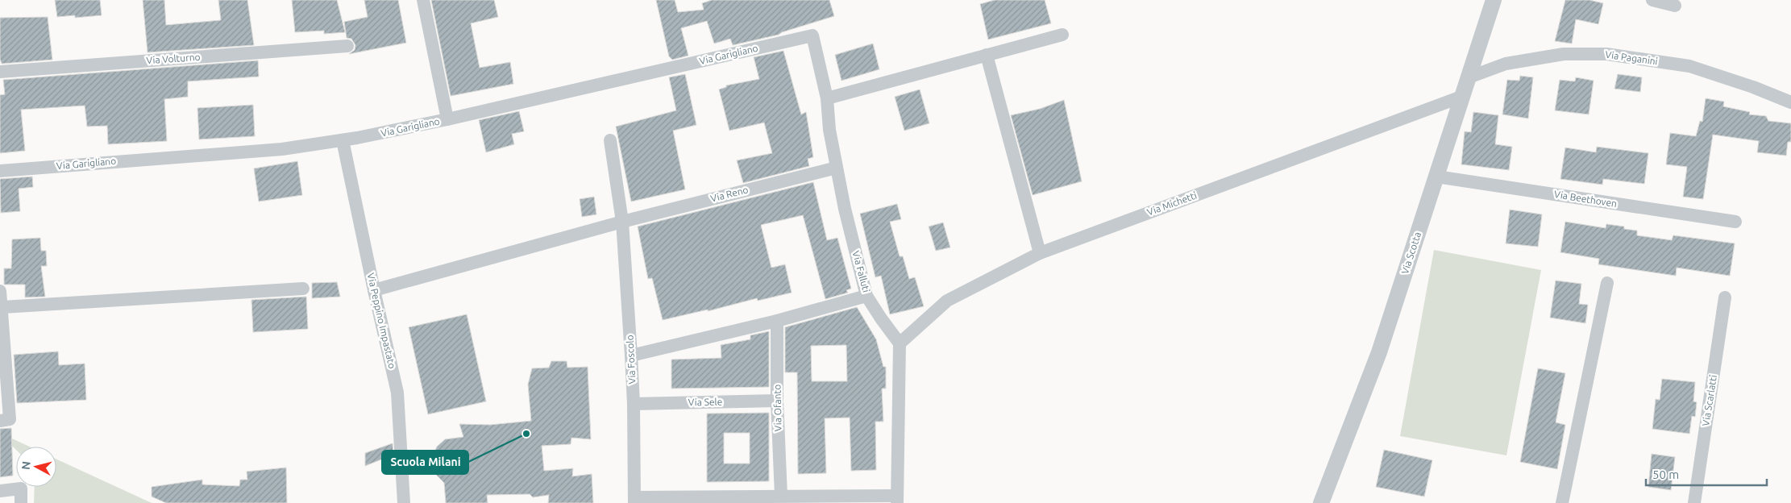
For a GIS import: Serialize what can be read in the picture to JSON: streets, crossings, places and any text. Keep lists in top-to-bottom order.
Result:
{
  "streets": {
    "street": [
      "Via Garigliano",
      "Via Paganini",
      "Via Volturno",
      "Via Reno",
      "Via Beethoven",
      "Via Michetti",
      "Via Scotta",
      "Via Falluti",
      "Via Peppino Impastato",
      "Via Foscolo",
      "Via Scarlatti",
      "Via Sele",
      "Via Ofanto"
    ]
  },
  "crossings": [
    ["Via Garigliano", "Via Falluti"],
    ["Via Garigliano", "Via Peppino Impastato"],
    ["Via Paganini", "Via Scotta"],
    ["Via Reno", "Via Falluti"],
    ["Via Reno", "Via Peppino Impastato"],
    ["Via Reno", "Via Foscolo"],
    ["Via Beethoven", "Via Scotta"],
    ["Via Michetti", "Via Scotta"],
    ["Via Michetti", "Via Falluti"],
    ["Via Foscolo", "Via Sele"],
    ["Via Sele", "Via Ofanto"]
  ],
  "places": ["Scuola Milani"],
  "scale_bar": "50 m",
  "north": "left"
}
